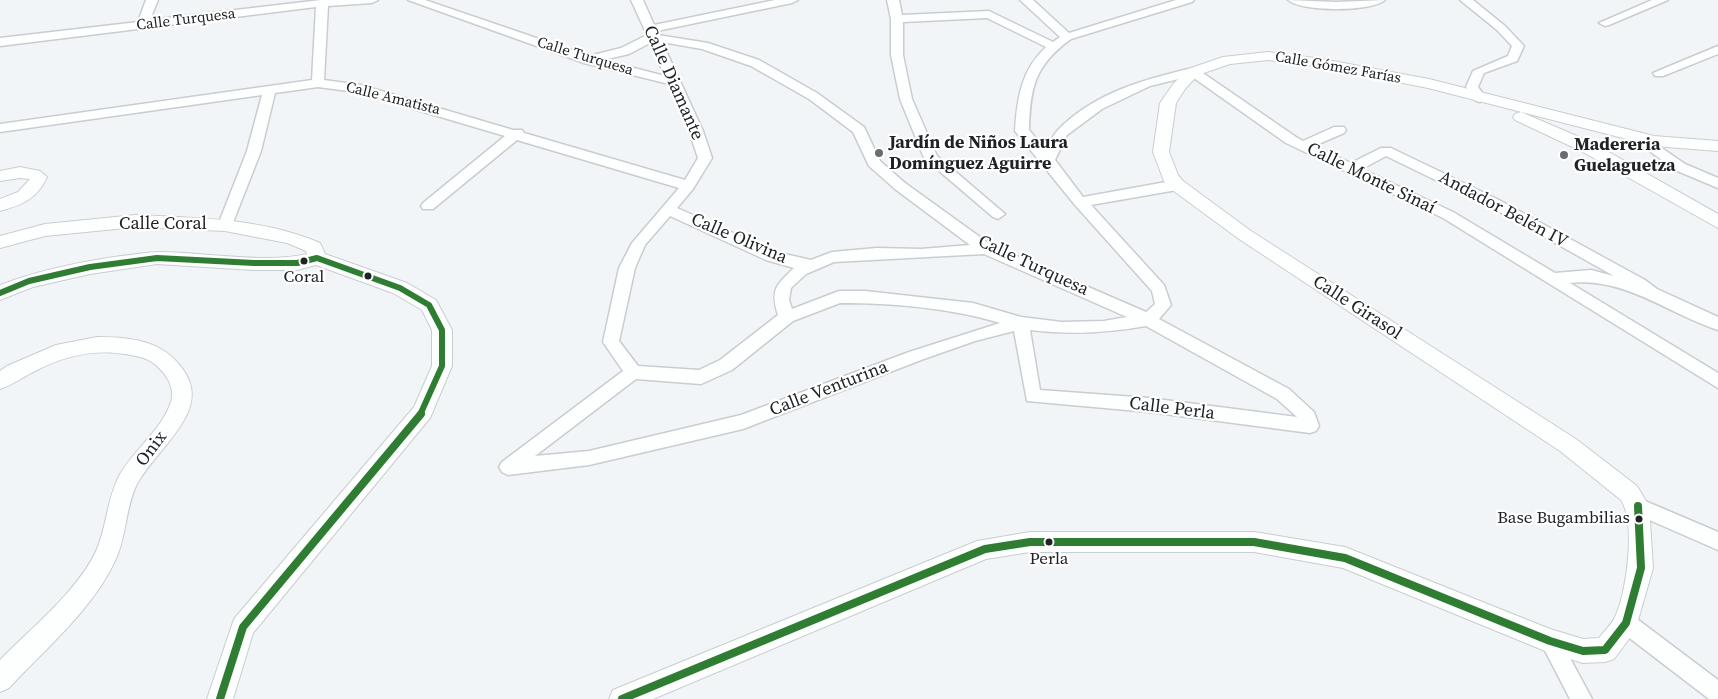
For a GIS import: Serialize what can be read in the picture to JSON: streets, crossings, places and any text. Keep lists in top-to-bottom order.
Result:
{
  "streets": {
    "street": [
      "Calle Turquesa",
      "Calle Gómez Farías",
      "Calle Diamante",
      "Calle Amatista",
      "Calle Monte Sinaí",
      "Andador Belén IV",
      "Calle Coral",
      "Calle Olivina",
      "Calle Girasol",
      "Calle Venturina",
      "Calle Perla",
      "Onix"
    ]
  },
  "crossings": [
    ["Calle Turquesa", "Calle Diamante"],
    ["Calle Turquesa", "Calle Venturina"],
    ["Calle Turquesa", "Calle Perla"],
    ["Calle Gómez Farías", "Calle Monte Sinaí"],
    ["Calle Gómez Farías", "Calle Girasol"],
    ["Calle Diamante", "Calle Amatista"],
    ["Calle Diamante", "Calle Olivina"],
    ["Calle Diamante", "Calle Venturina"],
    ["Calle Monte Sinaí", "Andador Belén IV"],
    ["Calle Monte Sinaí", "Calle Girasol"],
    ["Calle Venturina", "Calle Perla"]
  ],
  "places": [
    "Jardín de Niños Laura Domínguez Aguirre",
    "Madereria Guelaguetza",
    "Coral",
    "Base Bugambilias",
    "Perla"
  ]
}
